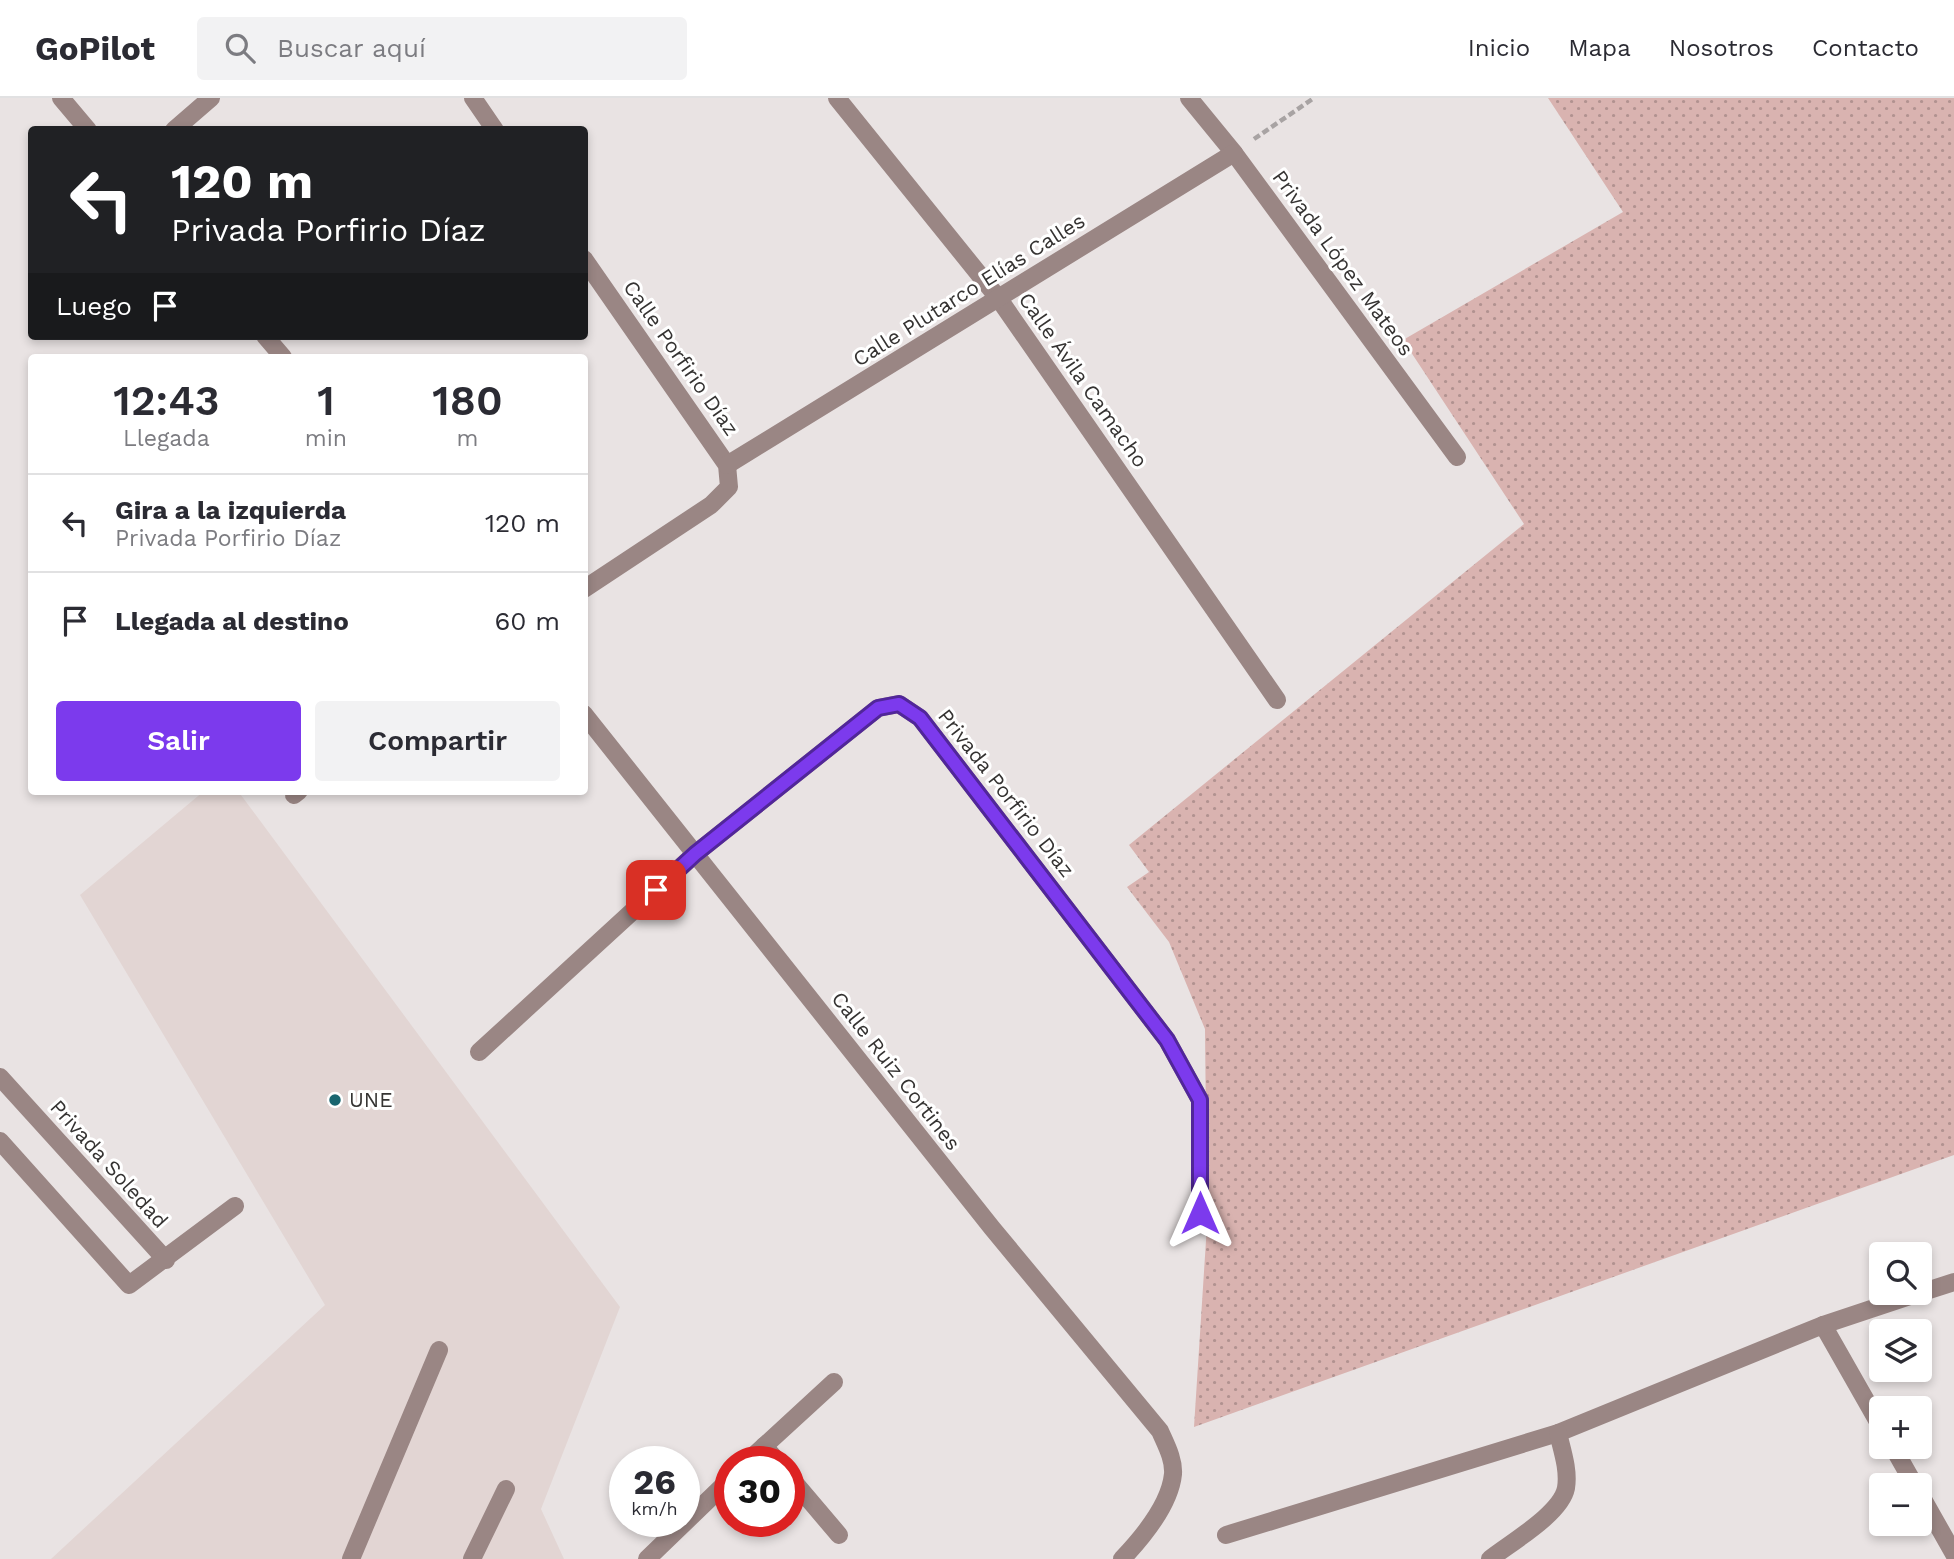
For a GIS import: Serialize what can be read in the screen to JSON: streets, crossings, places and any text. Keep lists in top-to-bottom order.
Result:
{
  "streets": {
    "street": [
      "Privada López Mateos",
      "Calle Plutarco Elías Calles",
      "Calle Porfirio Díaz",
      "Calle Ávila Camacho",
      "Privada Porfirio Díaz",
      "Calle Ruiz Cortines",
      "Privada Soledad"
    ]
  },
  "crossings": [
    ["Privada López Mateos", "Calle Plutarco Elías Calles"],
    ["Calle Plutarco Elías Calles", "Calle Porfirio Díaz"],
    ["Calle Plutarco Elías Calles", "Calle Ávila Camacho"],
    ["Privada Porfirio Díaz", "Calle Ruiz Cortines"]
  ],
  "places": ["UNE"],
  "page": {
    "header": "GoPilot",
    "search": "Buscar aquí",
    "nav": [
      "Inicio",
      "Mapa",
      "Nosotros",
      "Contacto"
    ],
    "turn": ["120 m", "Privada Porfirio Díaz"],
    "then": "Luego",
    "eta": [
      "12:43",
      "Llegada",
      "1",
      "min",
      "180",
      "m"
    ],
    "list": [
      {
        "name": "Gira a la izquierda",
        "note": "Privada Porfirio Díaz",
        "value": "120 m"
      },
      {
        "name": "Llegada al destino",
        "value": "60 m"
      }
    ],
    "buttons": ["Salir", "Compartir"],
    "map_buttons": ["+", "−"],
    "speed": "26 km/h",
    "limit": "30"
  }
}
